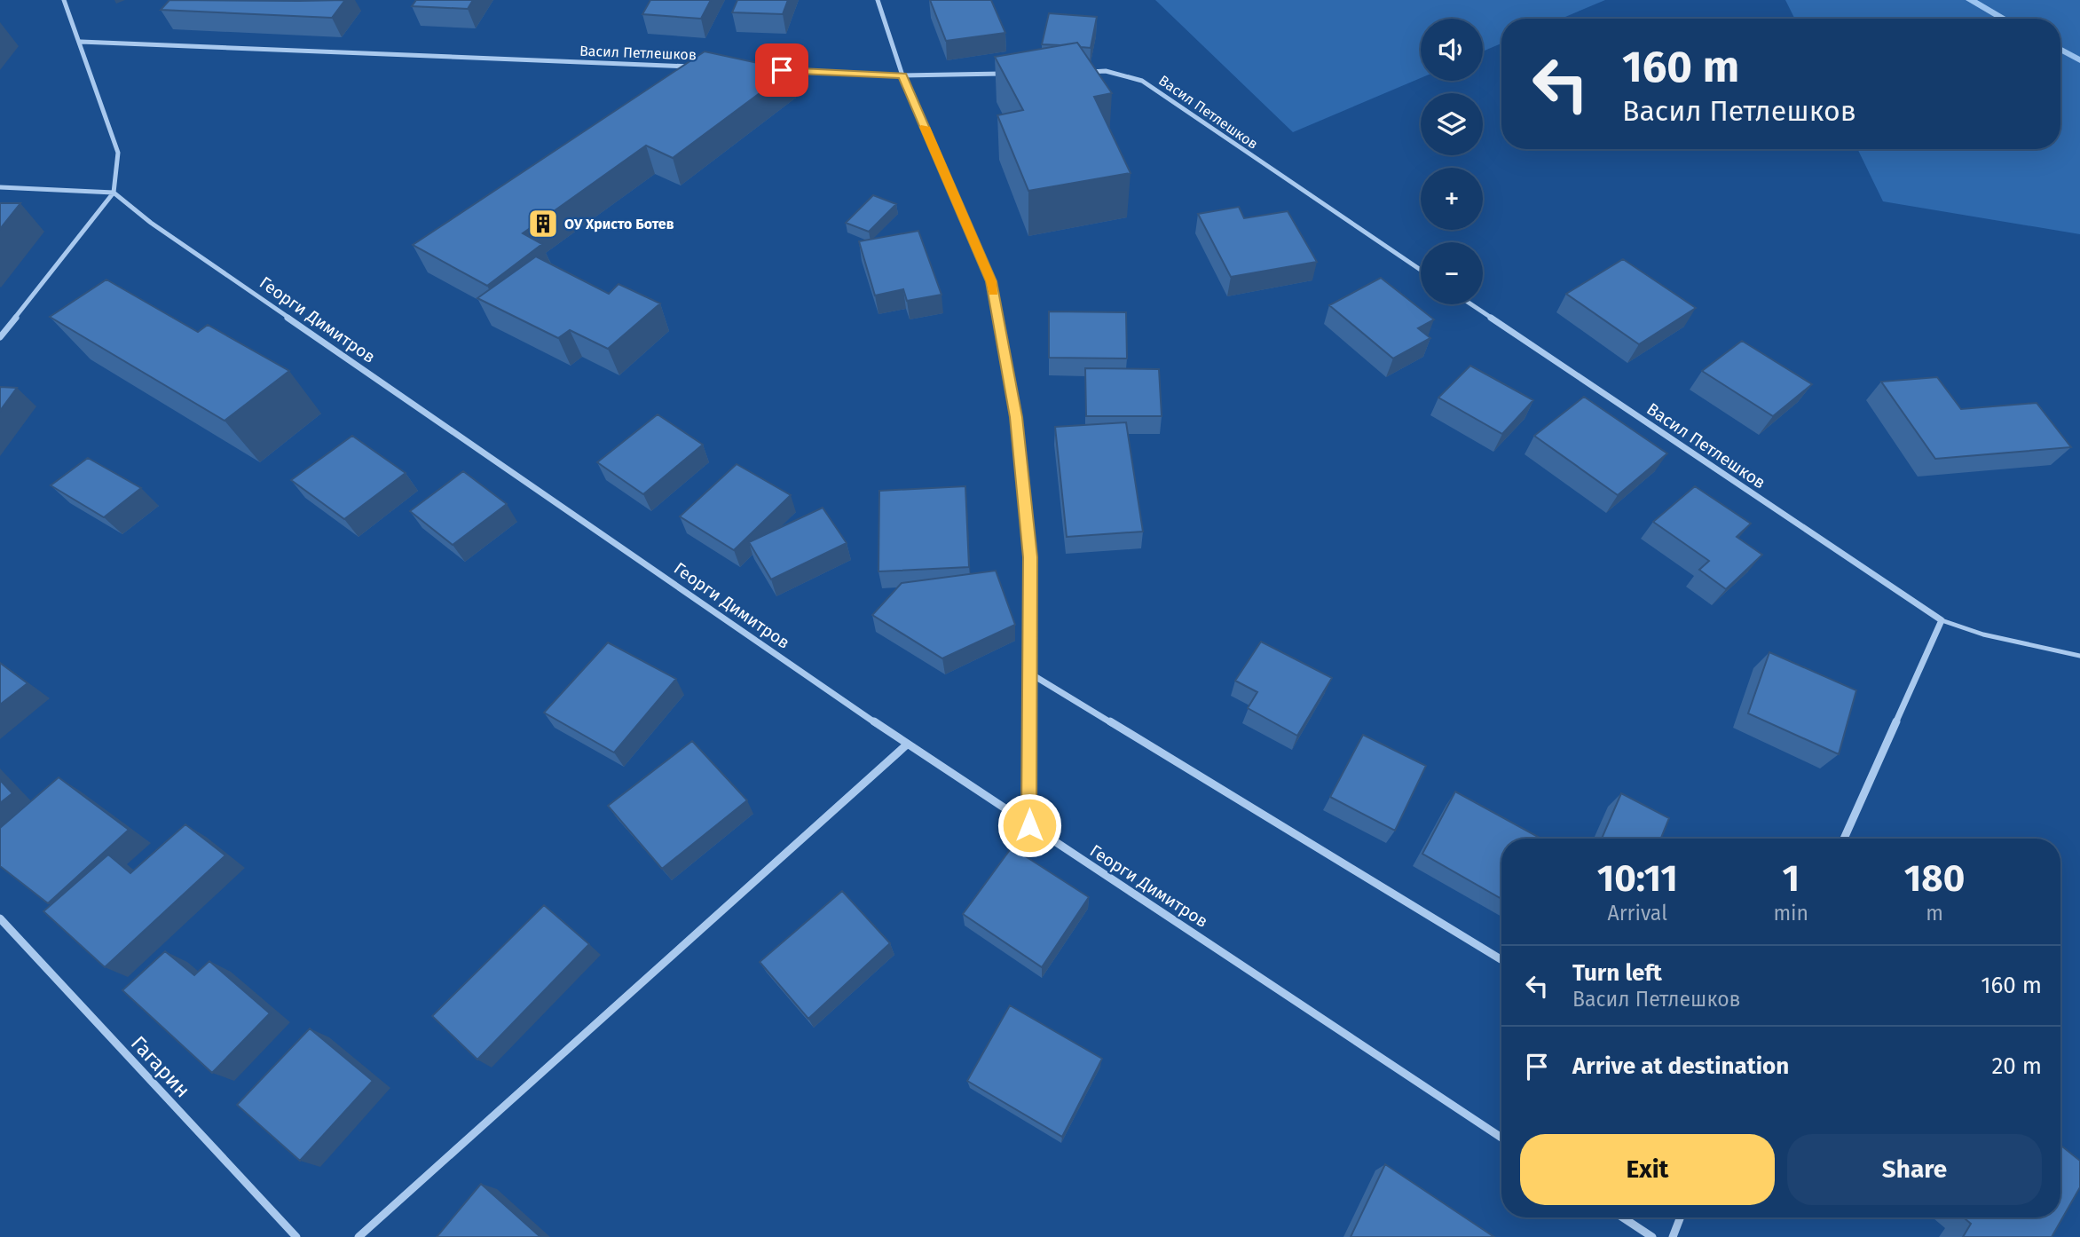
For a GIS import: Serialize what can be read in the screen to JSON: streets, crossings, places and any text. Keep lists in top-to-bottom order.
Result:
{
  "streets": {
    "street": ["Васил Петлешков", "Георги Димитров", "Гагарин"]
  },
  "places": {
    "building": ["ОУ Христо Ботев"]
  },
  "page": {
    "map_buttons": ["+", "−"],
    "turn": ["160 m", "Васил Петлешков"],
    "eta": [
      "10:11",
      "Arrival",
      "1",
      "min",
      "180",
      "m"
    ],
    "list": [
      {
        "name": "Turn left",
        "note": "Васил Петлешков",
        "value": "160 m"
      },
      {
        "name": "Arrive at destination",
        "value": "20 m"
      }
    ],
    "buttons": ["Exit", "Share"]
  }
}
